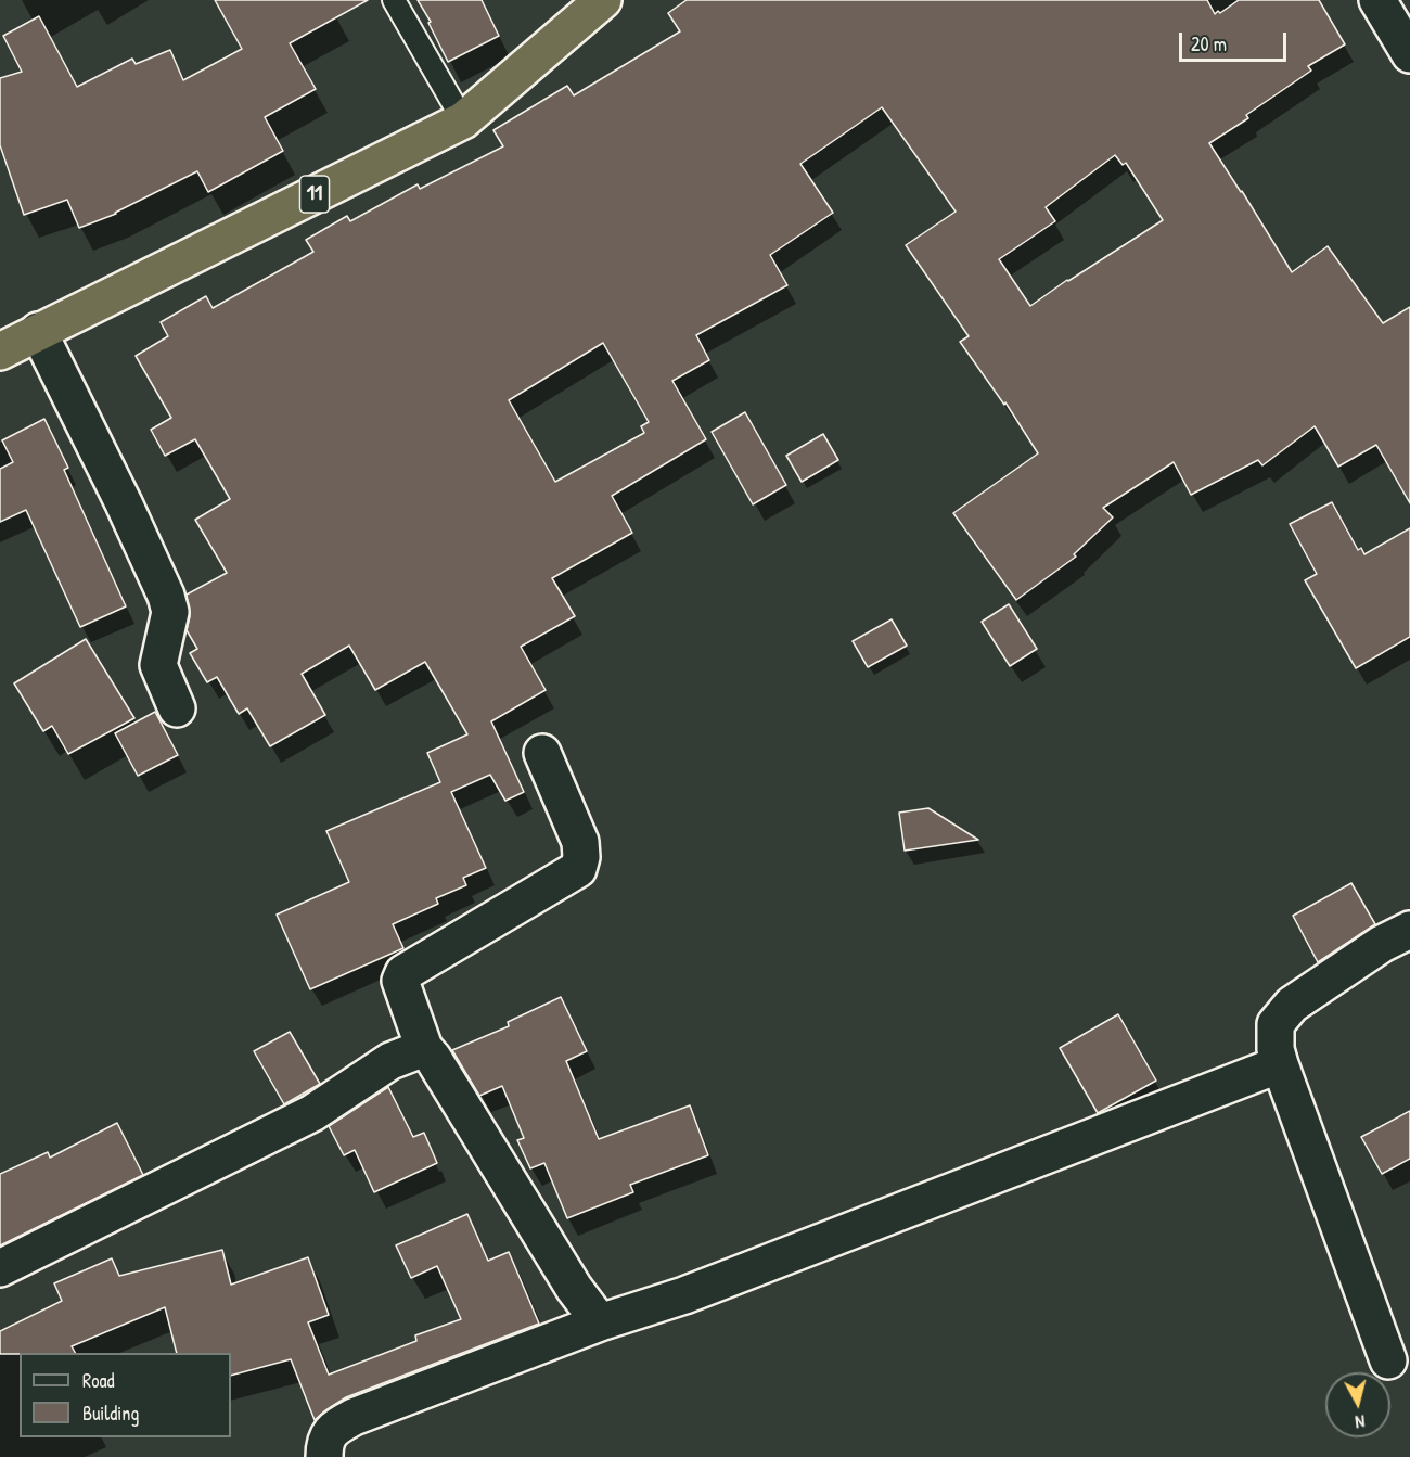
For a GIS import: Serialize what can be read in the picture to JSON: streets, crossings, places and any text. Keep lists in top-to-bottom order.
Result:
{
  "streets": {
    "highway": ["11"]
  },
  "legend": ["Road", "Building"],
  "scale_bar": "20 m",
  "north": "bottom"
}
